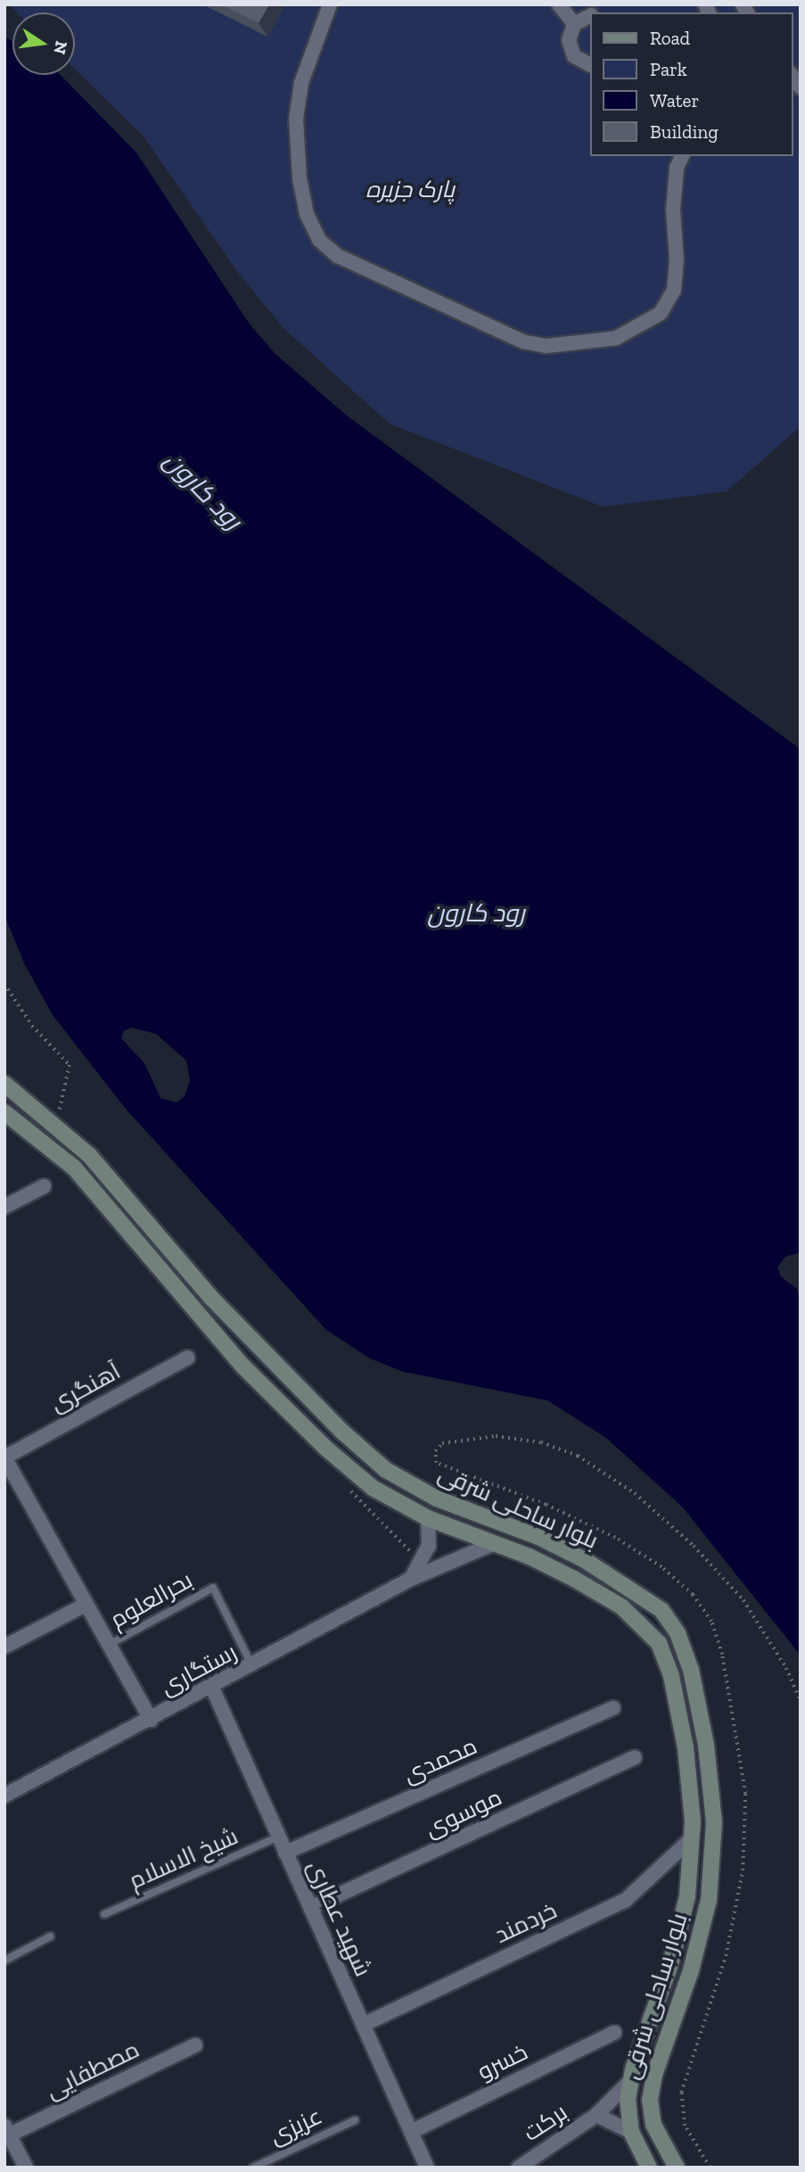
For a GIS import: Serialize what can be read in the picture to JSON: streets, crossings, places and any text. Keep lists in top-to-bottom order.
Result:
{
  "streets": {
    "main road": ["بلوار ساحلی شرقی"],
    "street": [
      "آهنگری",
      "رستگاری",
      "محمدی",
      "موسوی",
      "شهید عطاری",
      "خردمند",
      "خسرو",
      "مصطفایی",
      "برکت"
    ],
    "lane": ["بحرالعلوم", "شیخ الاسلام", "عزیزی"]
  },
  "crossings": [
    ["بلوار ساحلی شرقی", "رستگاری"],
    ["بلوار ساحلی شرقی", "خردمند"],
    ["بلوار ساحلی شرقی", "برکت"],
    ["بحرالعلوم", "رستگاری"],
    ["رستگاری", "شهید عطاری"],
    ["محمدی", "شهید عطاری"],
    ["موسوی", "شهید عطاری"],
    ["شیخ الاسلام", "شهید عطاری"],
    ["شهید عطاری", "خردمند"],
    ["شهید عطاری", "خسرو"]
  ],
  "water": ["رود کارون"],
  "parks": ["پارک جزیره"],
  "legend": [
    "Road",
    "Park",
    "Water",
    "Building"
  ],
  "north": "right"
}
